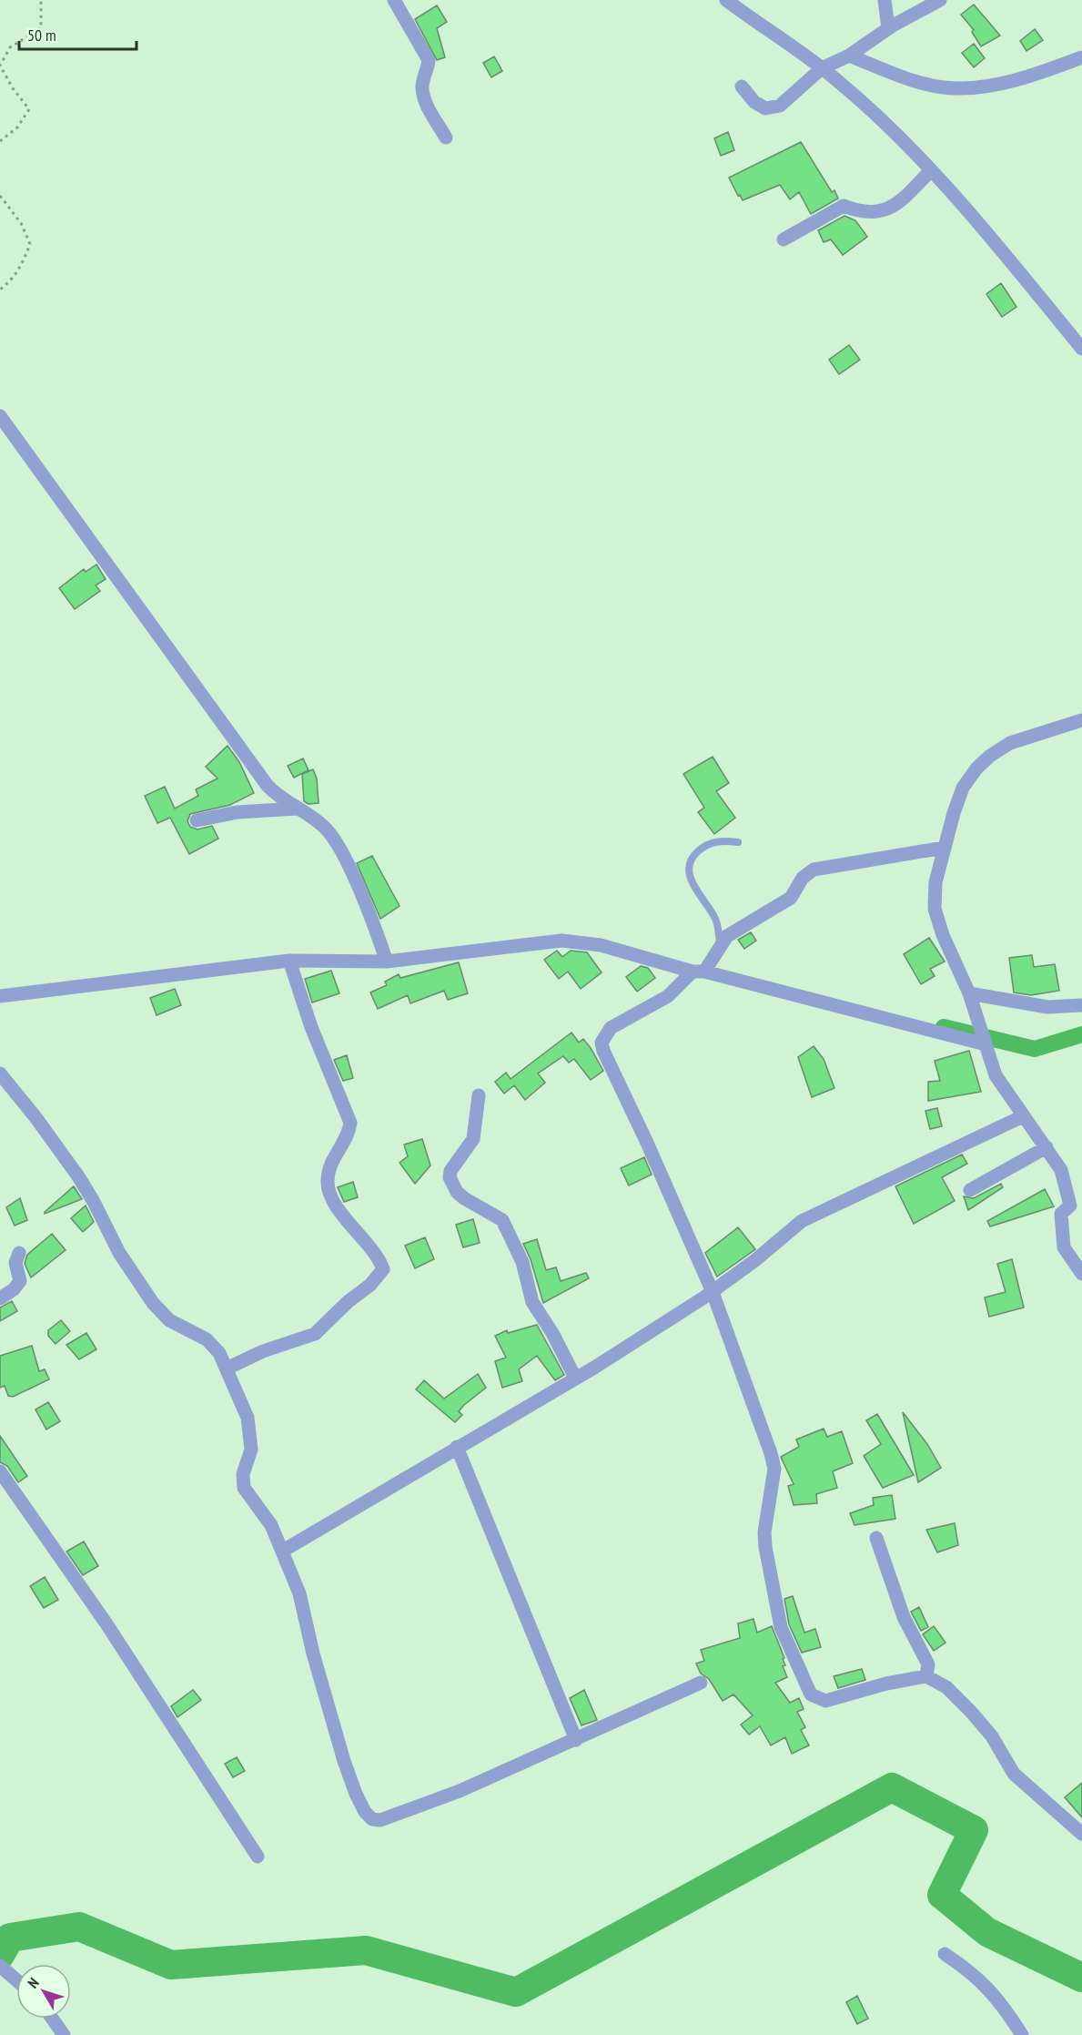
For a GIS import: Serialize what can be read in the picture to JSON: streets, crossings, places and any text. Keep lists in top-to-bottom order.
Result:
{
  "scale_bar": "50 m",
  "north": "top left"
}
